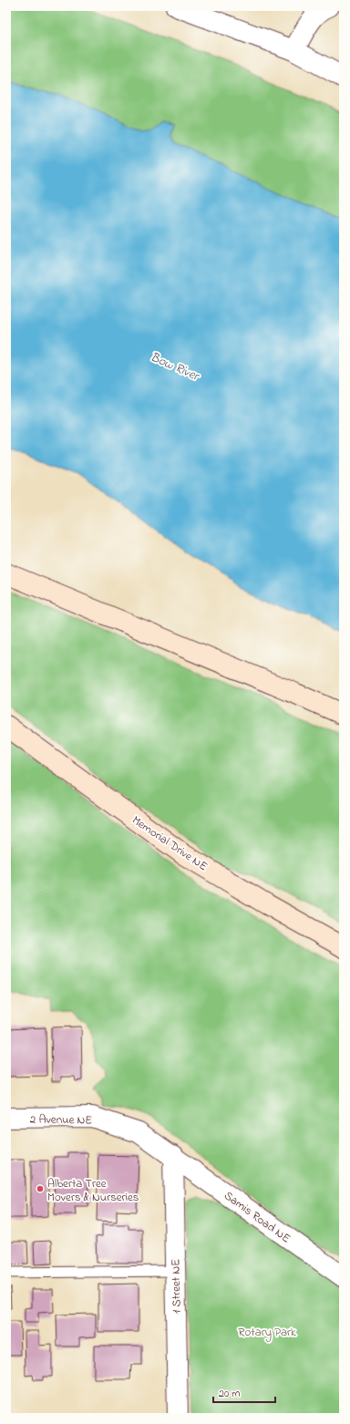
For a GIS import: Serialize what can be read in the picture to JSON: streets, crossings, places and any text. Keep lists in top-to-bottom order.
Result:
{
  "streets": {
    "main road": ["Memorial Drive NE"],
    "street": ["2 Avenue NE", "Samis Road NE", "1 Street NE"]
  },
  "crossings": [
    ["2 Avenue NE", "Samis Road NE"],
    ["2 Avenue NE", "1 Street NE"],
    ["Samis Road NE", "1 Street NE"]
  ],
  "water": ["Bow River"],
  "parks": ["Rotary Park"],
  "places": ["Alberta Tree Movers & Nurseries"],
  "scale_bar": "20 m"
}
